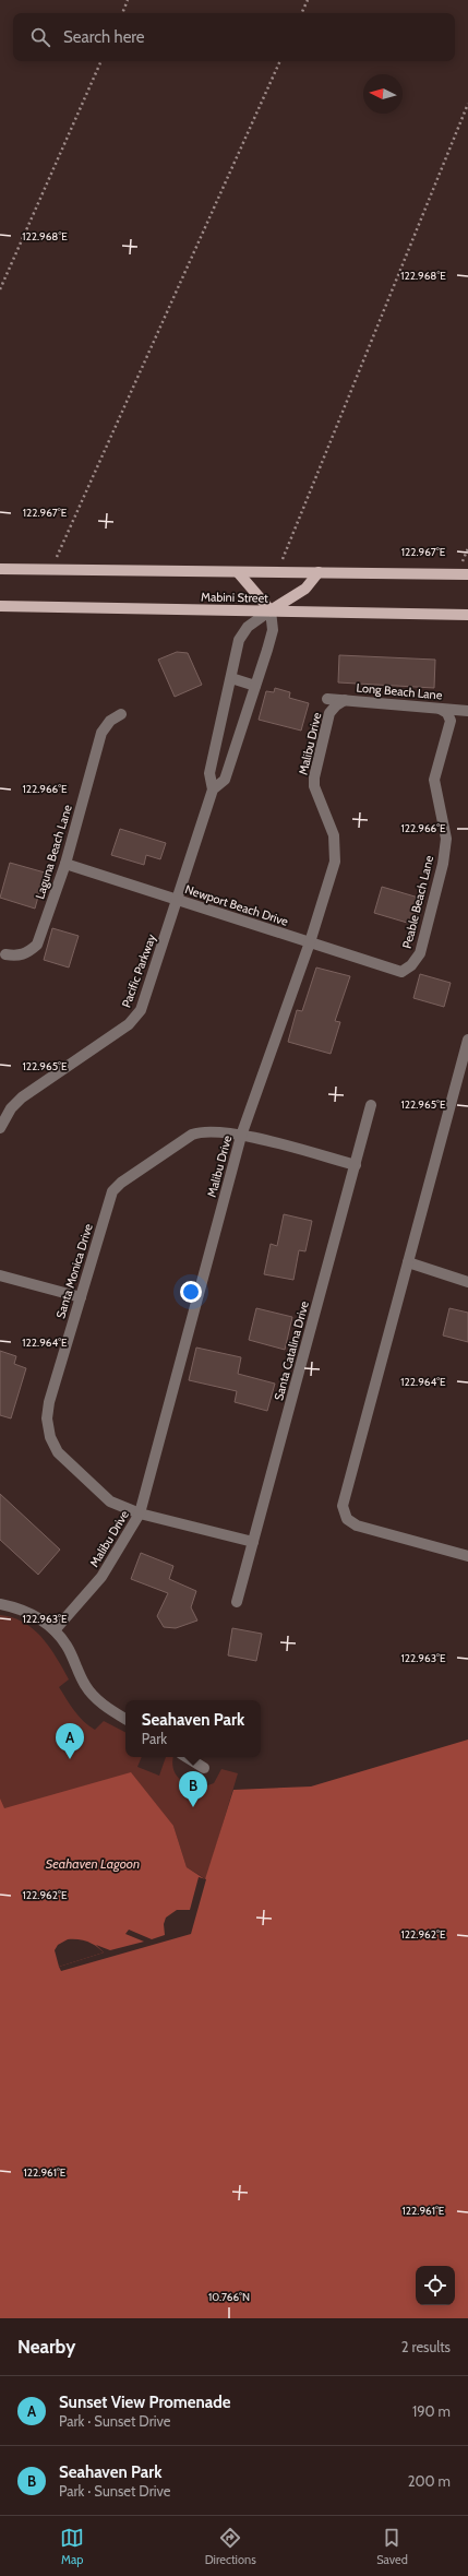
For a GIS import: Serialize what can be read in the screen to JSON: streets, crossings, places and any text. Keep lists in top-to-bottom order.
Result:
{
  "streets": {
    "main road": ["Mabini Street"],
    "street": [
      "Long Beach Lane",
      "Malibu Drive",
      "Laguna Beach Lane",
      "Peable Beach Lane",
      "Newport Beach Drive",
      "Pacific Parkway",
      "Santa Monica Drive",
      "Santa Catalina Drive"
    ]
  },
  "crossings": [
    ["Mabini Street", "Pacific Parkway"],
    ["Long Beach Lane", "Malibu Drive"],
    ["Long Beach Lane", "Peable Beach Lane"],
    ["Malibu Drive", "Newport Beach Drive"],
    ["Malibu Drive", "Santa Monica Drive"],
    ["Laguna Beach Lane", "Newport Beach Drive"],
    ["Peable Beach Lane", "Newport Beach Drive"],
    ["Newport Beach Drive", "Pacific Parkway"],
    ["Santa Monica Drive", "Santa Catalina Drive"]
  ],
  "water": ["Seahaven Lagoon"],
  "north": "left",
  "page": {
    "search": "Search here",
    "popup": ["Seahaven Park", "Park"],
    "pins": ["A", "B"],
    "heading": ["Nearby", "2 results"],
    "list": [
      {
        "mark": "A",
        "name": "Sunset View Promenade",
        "note": "Park · Sunset Drive",
        "value": "190 m"
      },
      {
        "mark": "B",
        "name": "Seahaven Park",
        "note": "Park · Sunset Drive",
        "value": "200 m"
      }
    ],
    "nav": ["Map", "Directions", "Saved"]
  },
  "coordinates": [
    "122.968°E",
    "122.967°E",
    "122.966°E",
    "122.965°E",
    "122.964°E",
    "122.963°E",
    "122.962°E",
    "122.961°E",
    "10.766°N"
  ]
}
